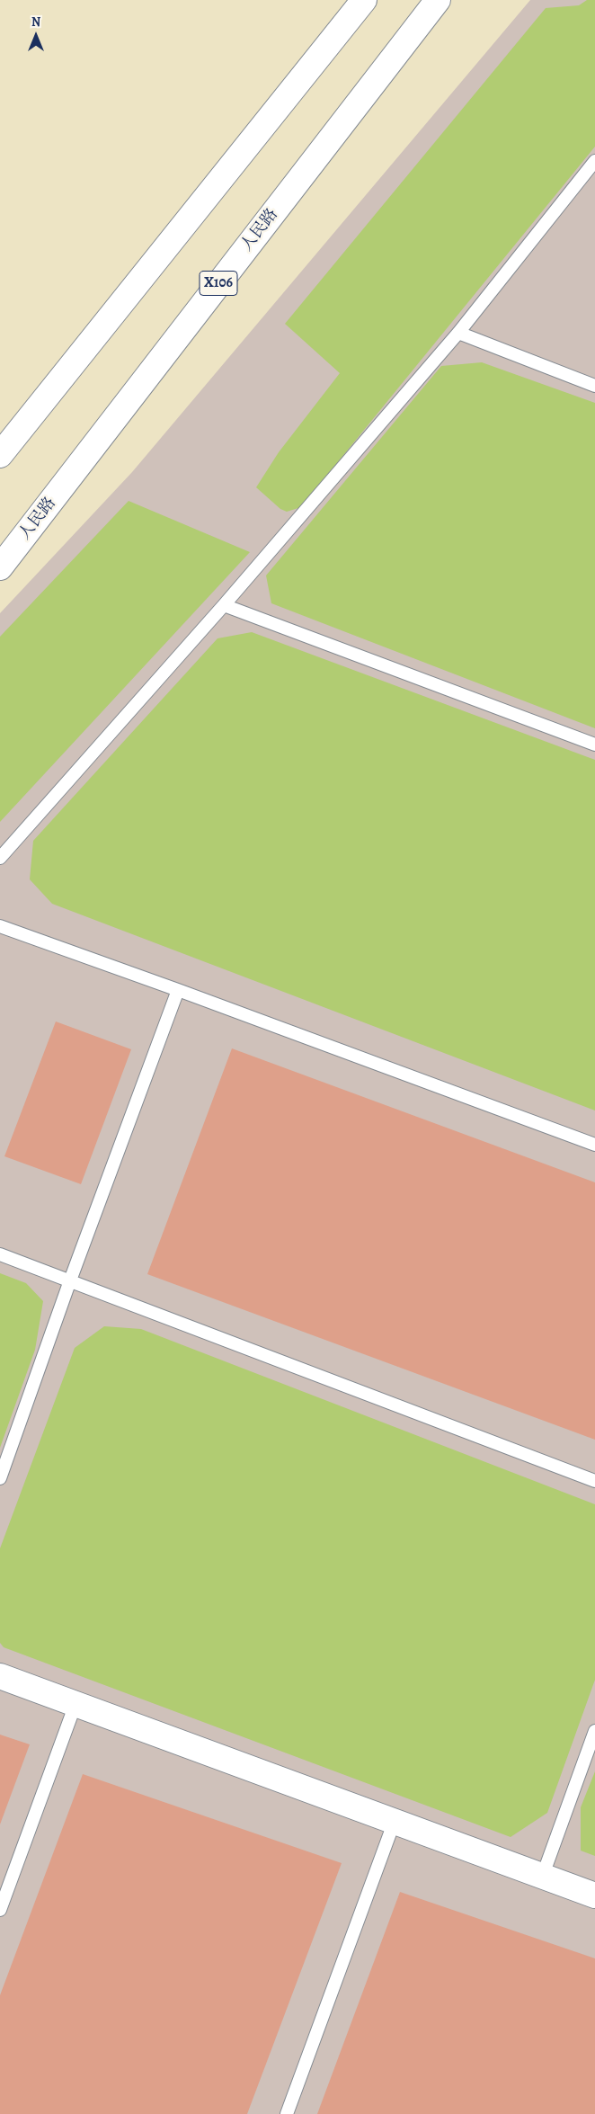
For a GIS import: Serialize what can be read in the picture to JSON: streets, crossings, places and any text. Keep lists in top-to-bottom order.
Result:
{
  "streets": {
    "main road": ["人民路", "X106"]
  },
  "north": "top"
}
